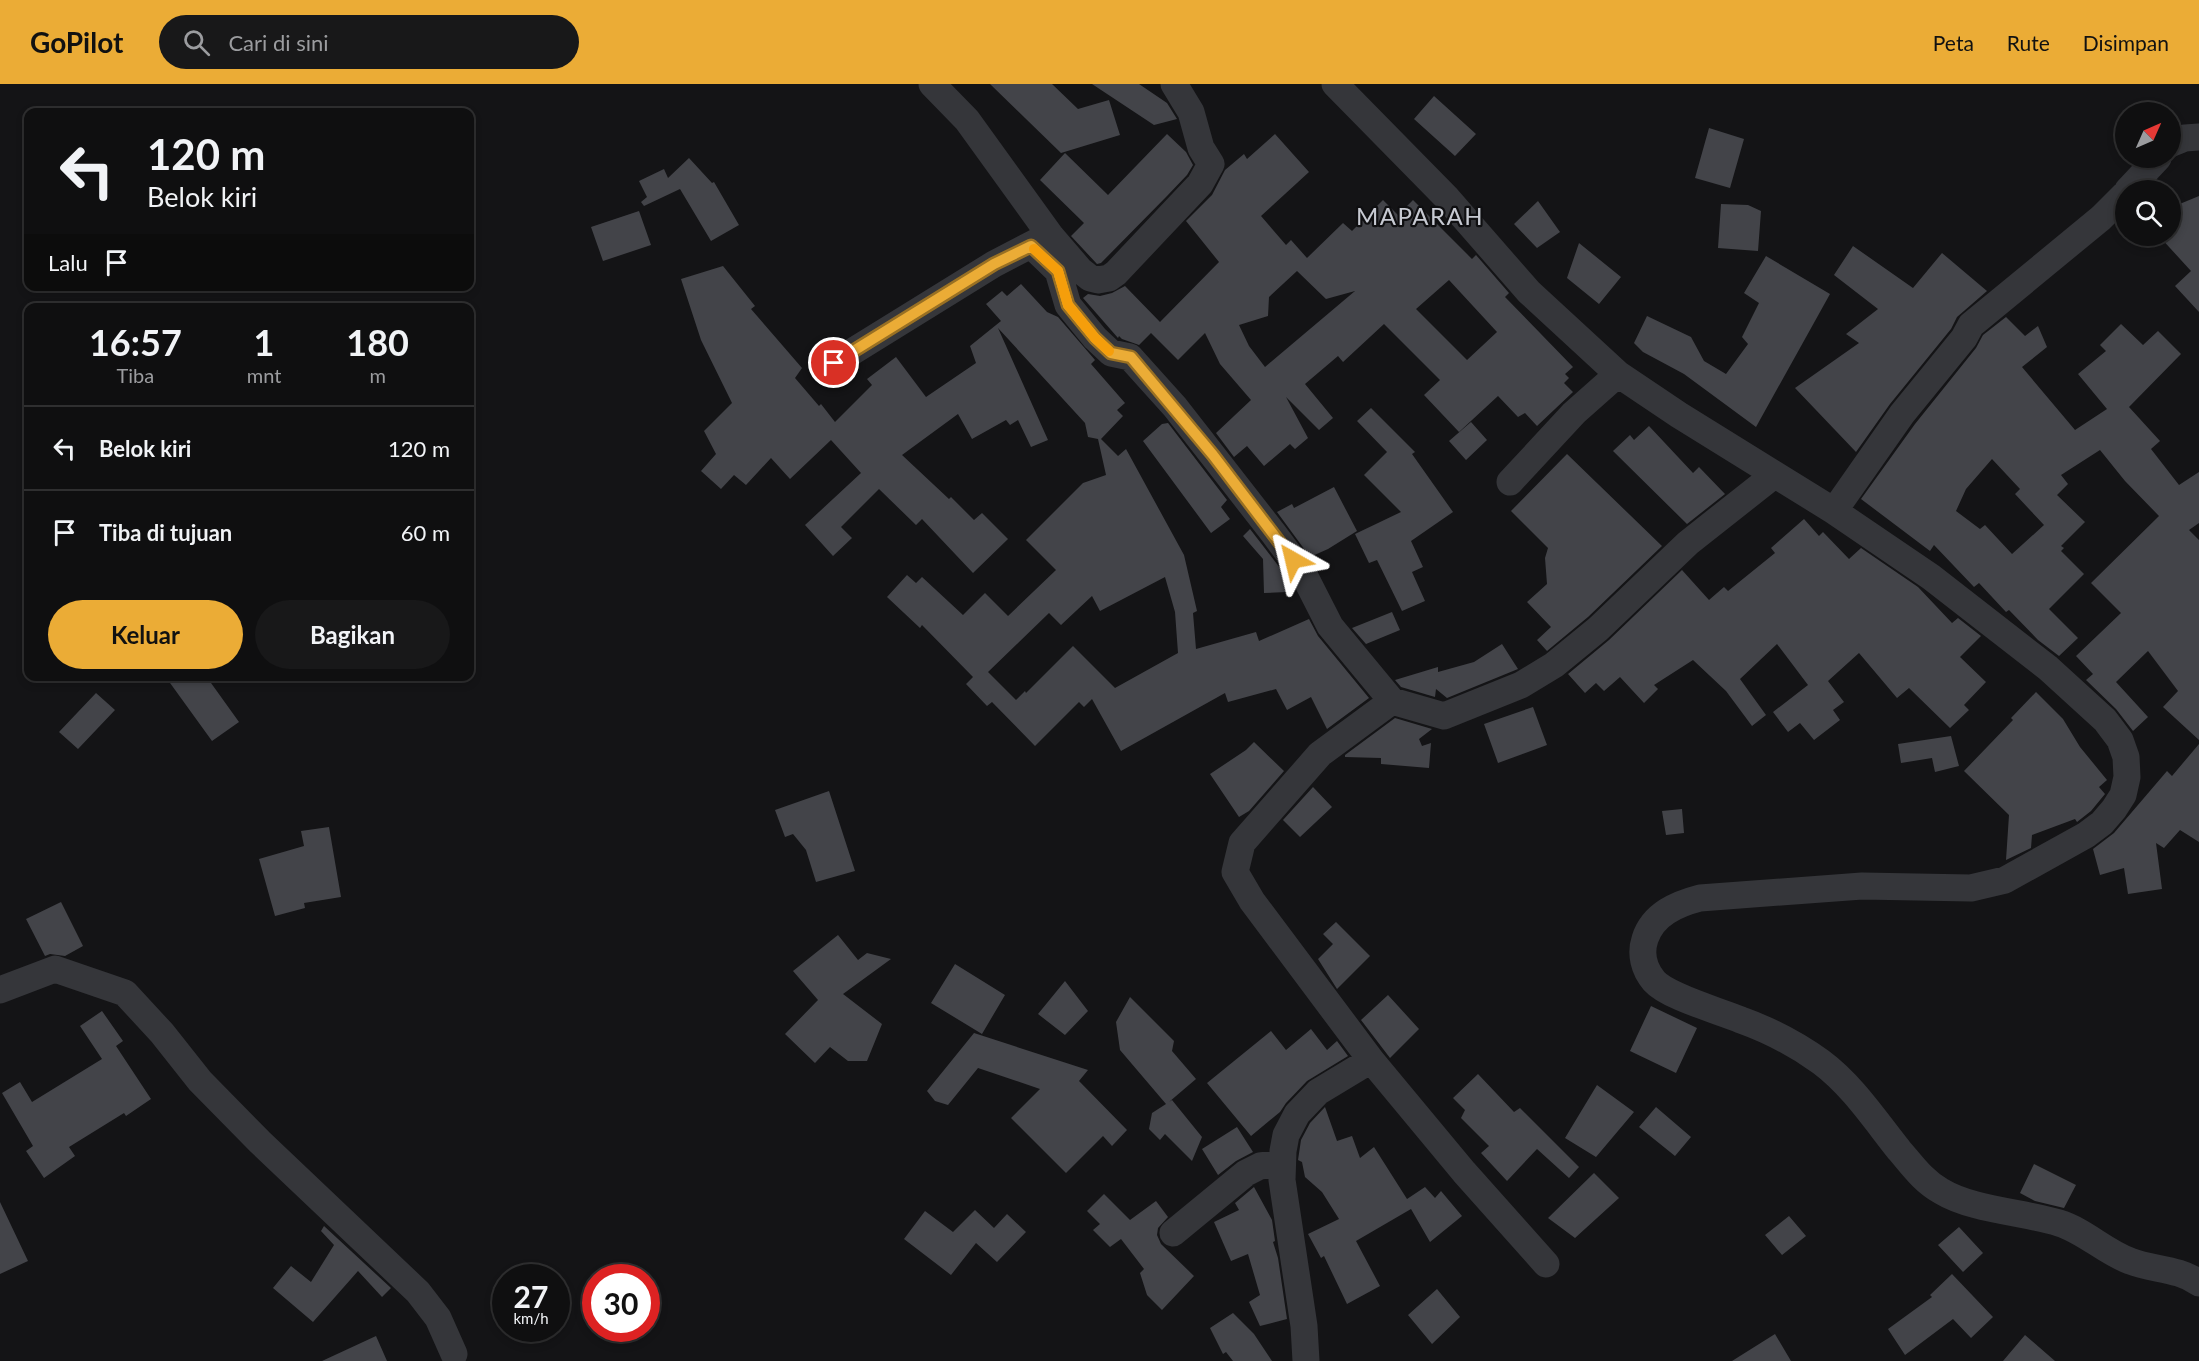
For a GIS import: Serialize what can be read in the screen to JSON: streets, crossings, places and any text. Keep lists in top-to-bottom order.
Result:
{
  "districts": ["MAPARAH"],
  "north": "top right",
  "page": {
    "header": "GoPilot",
    "search": "Cari di sini",
    "nav": ["Peta", "Rute", "Disimpan"],
    "turn": ["120 m", "Belok kiri"],
    "then": "Lalu",
    "eta": [
      "16:57",
      "Tiba",
      "1",
      "mnt",
      "180",
      "m"
    ],
    "list": [
      {
        "name": "Belok kiri",
        "value": "120 m"
      },
      {
        "name": "Tiba di tujuan",
        "value": "60 m"
      }
    ],
    "buttons": ["Keluar", "Bagikan"],
    "speed": "27 km/h",
    "limit": "30"
  }
}
